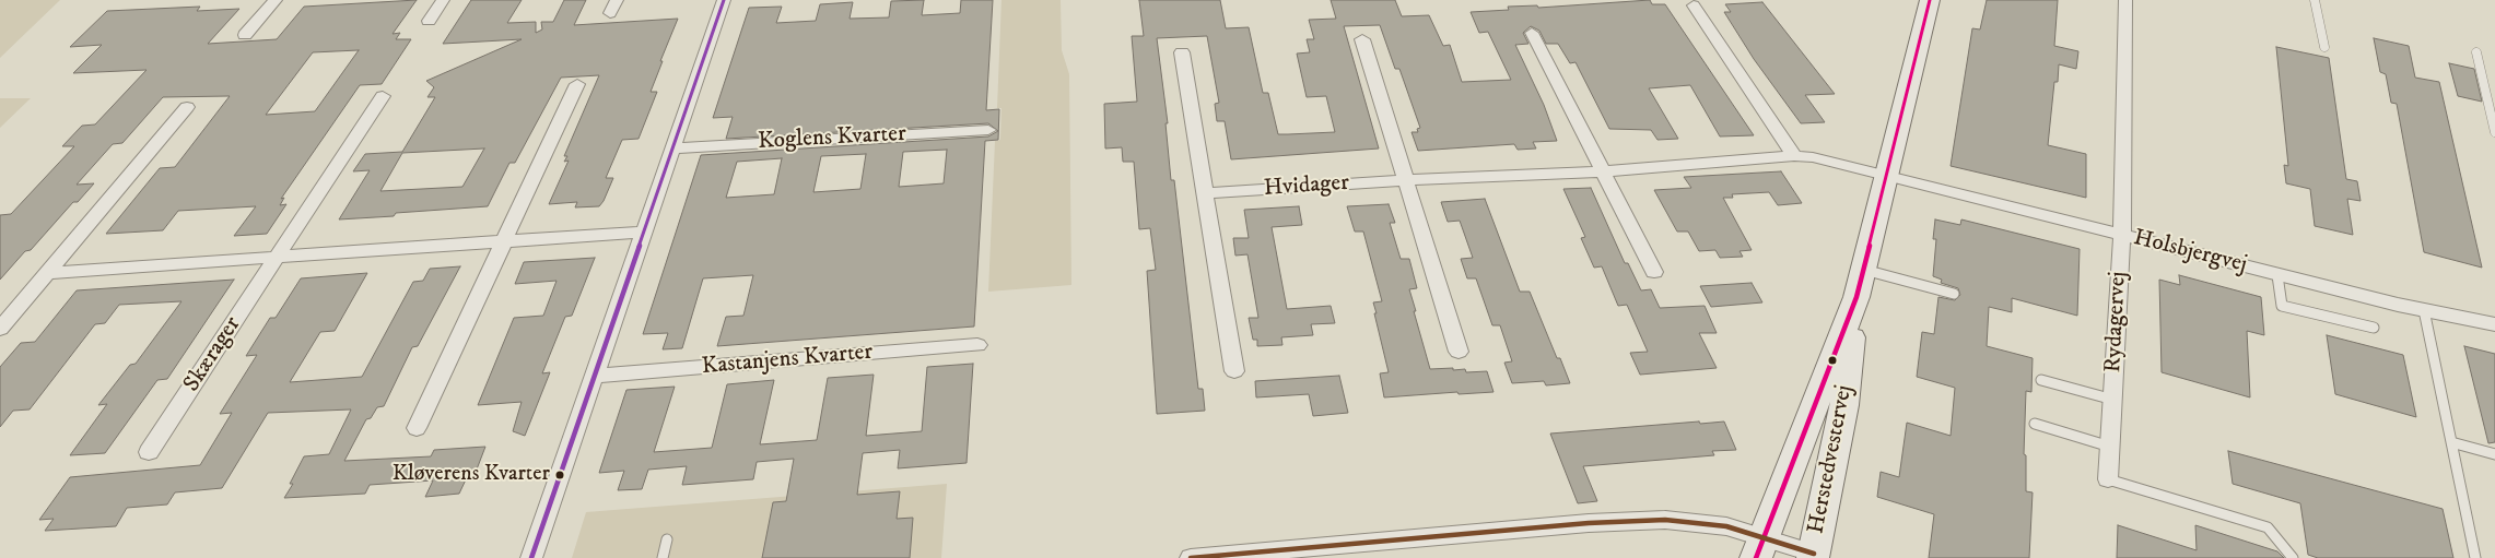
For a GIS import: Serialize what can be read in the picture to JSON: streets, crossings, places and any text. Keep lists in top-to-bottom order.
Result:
{
  "streets": {
    "street": [
      "Koglens Kvarter",
      "Hvidager",
      "Holsbjergvej",
      "Rydagervej",
      "Skærager",
      "Kastanjens Kvarter",
      "Herstedvestervej"
    ]
  },
  "crossings": [
    ["Hvidager", "Holsbjergvej"],
    ["Hvidager", "Herstedvestervej"],
    ["Holsbjergvej", "Rydagervej"],
    ["Holsbjergvej", "Herstedvestervej"]
  ],
  "places": ["Kløverens Kvarter"]
}
